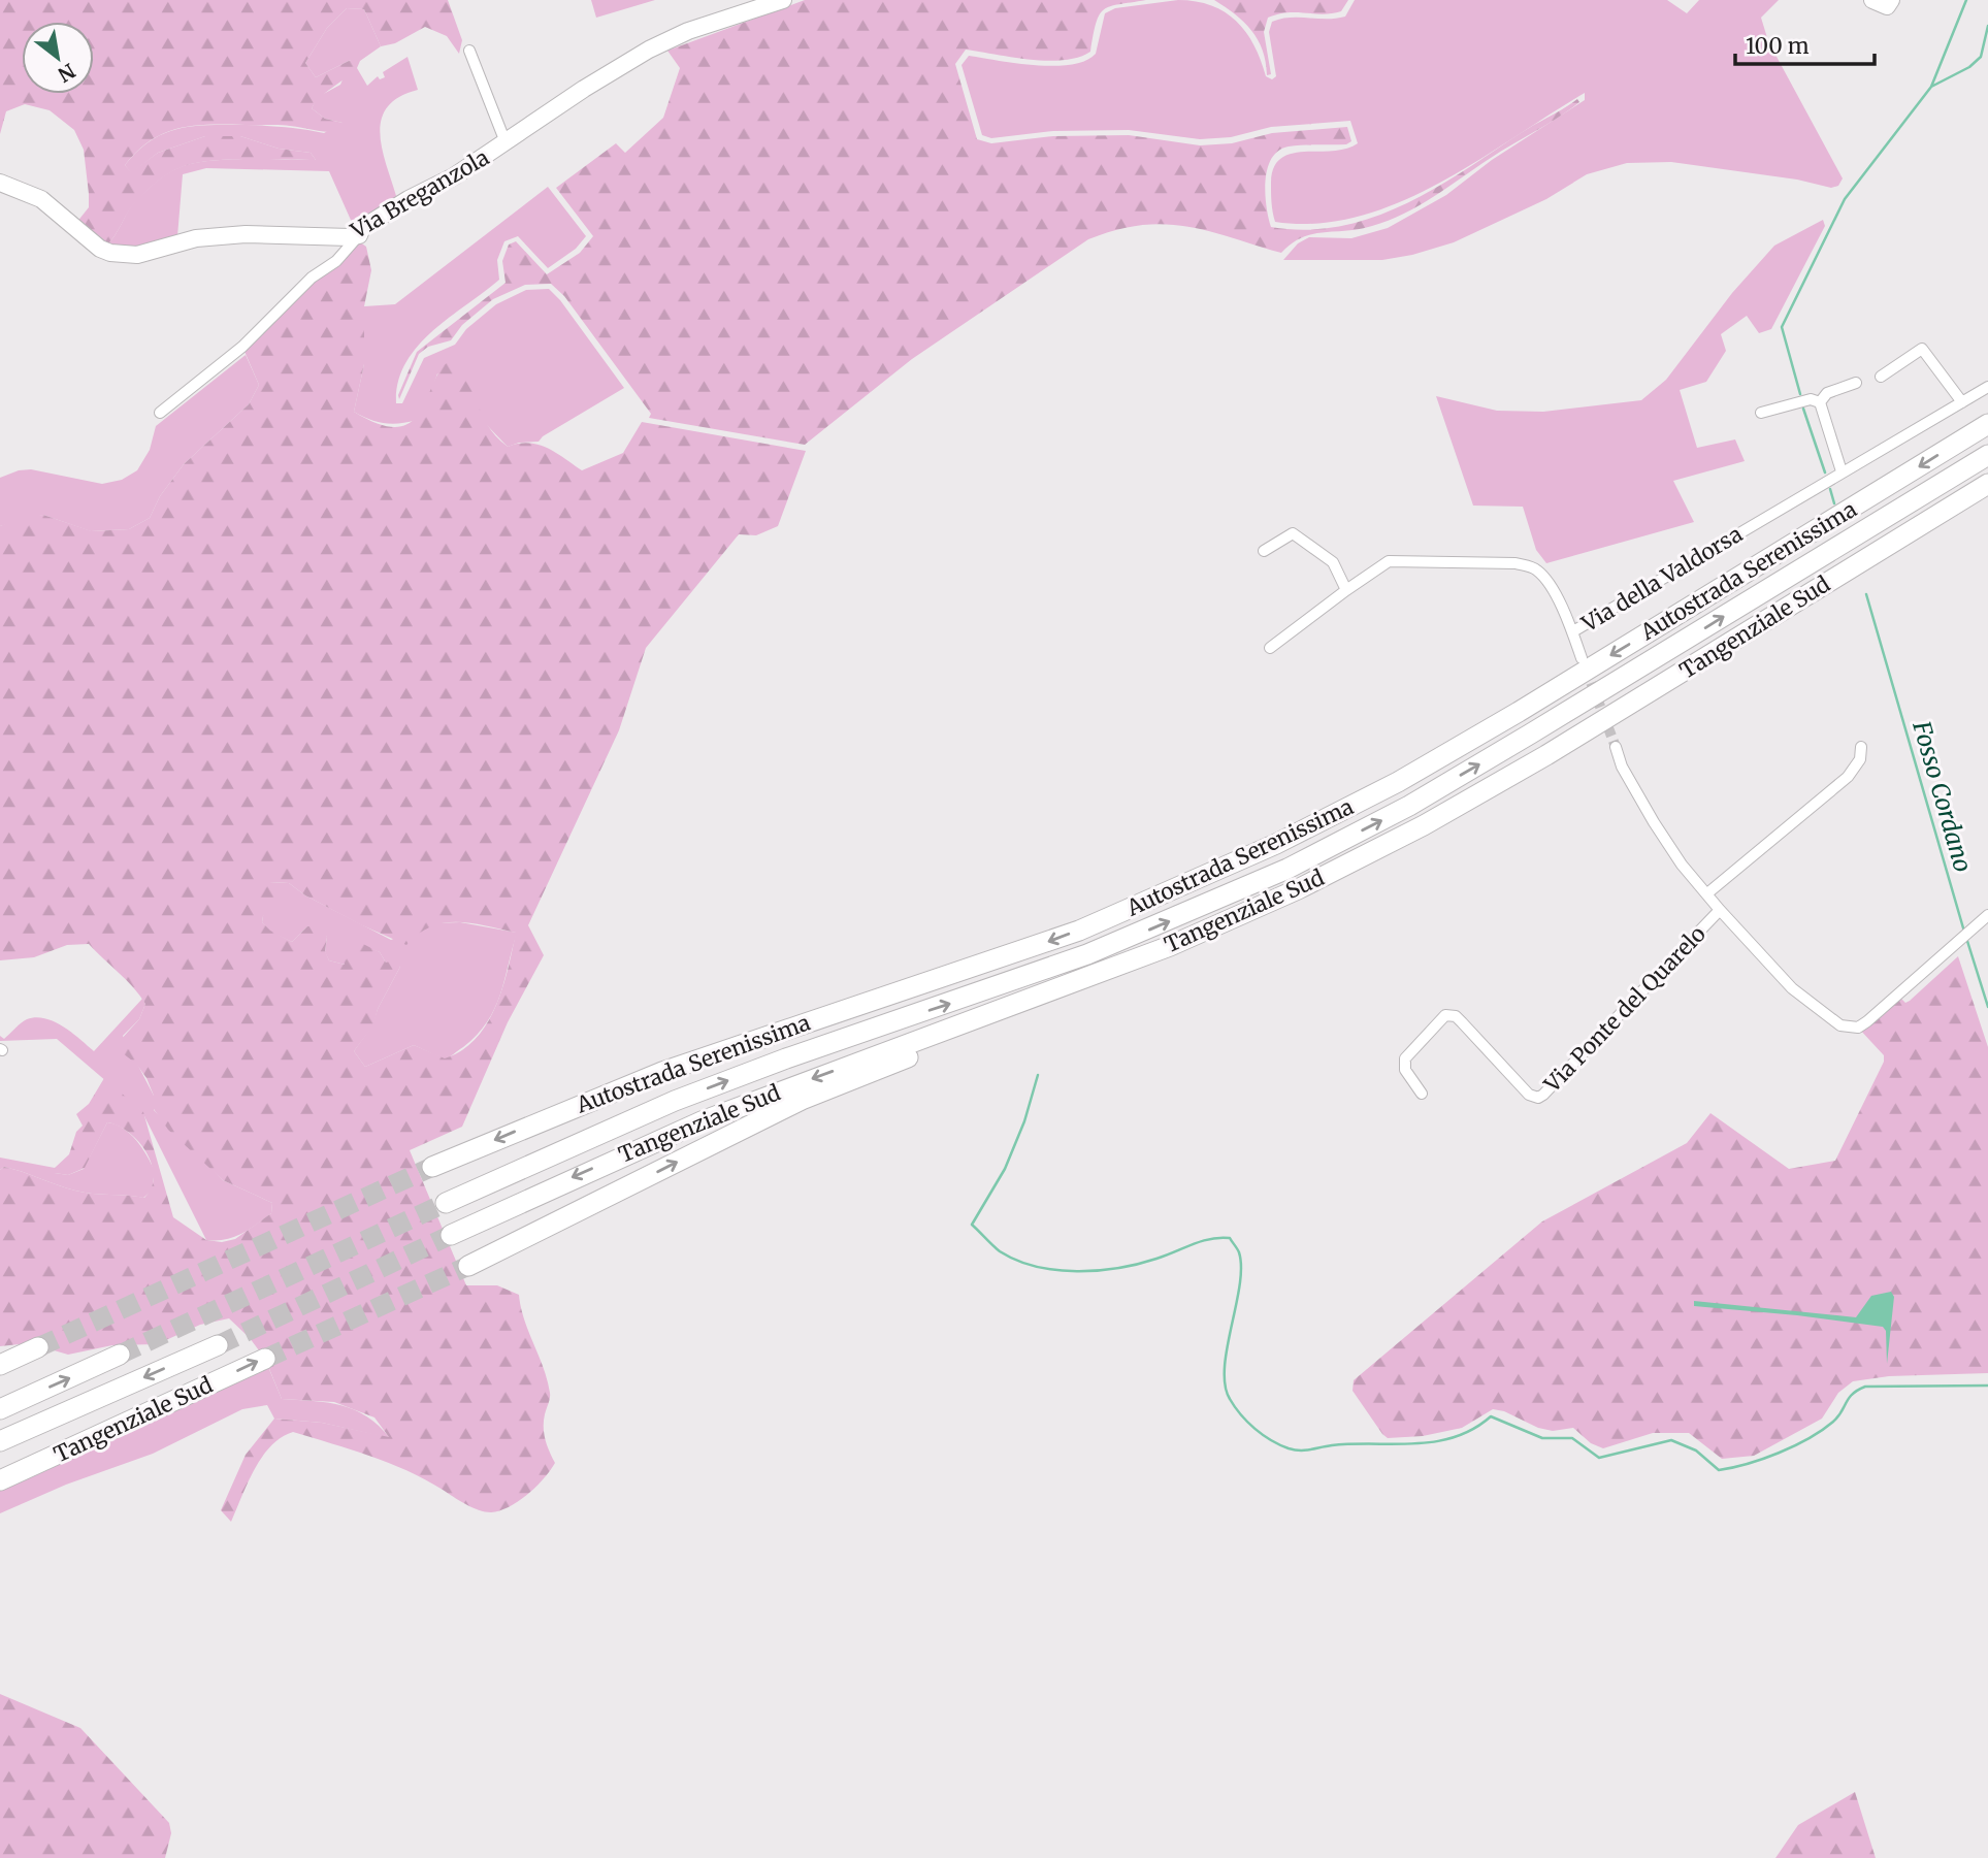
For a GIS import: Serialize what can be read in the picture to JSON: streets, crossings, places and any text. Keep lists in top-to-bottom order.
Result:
{
  "streets": {
    "highway": ["Autostrada Serenissima", "Tangenziale Sud"],
    "street": ["Via Breganzola", "Via della Valdorsa", "Via Ponte del Quarelo"]
  },
  "water": ["Fosso Cordano"],
  "scale_bar": "100 m",
  "north": "bottom right"
}
